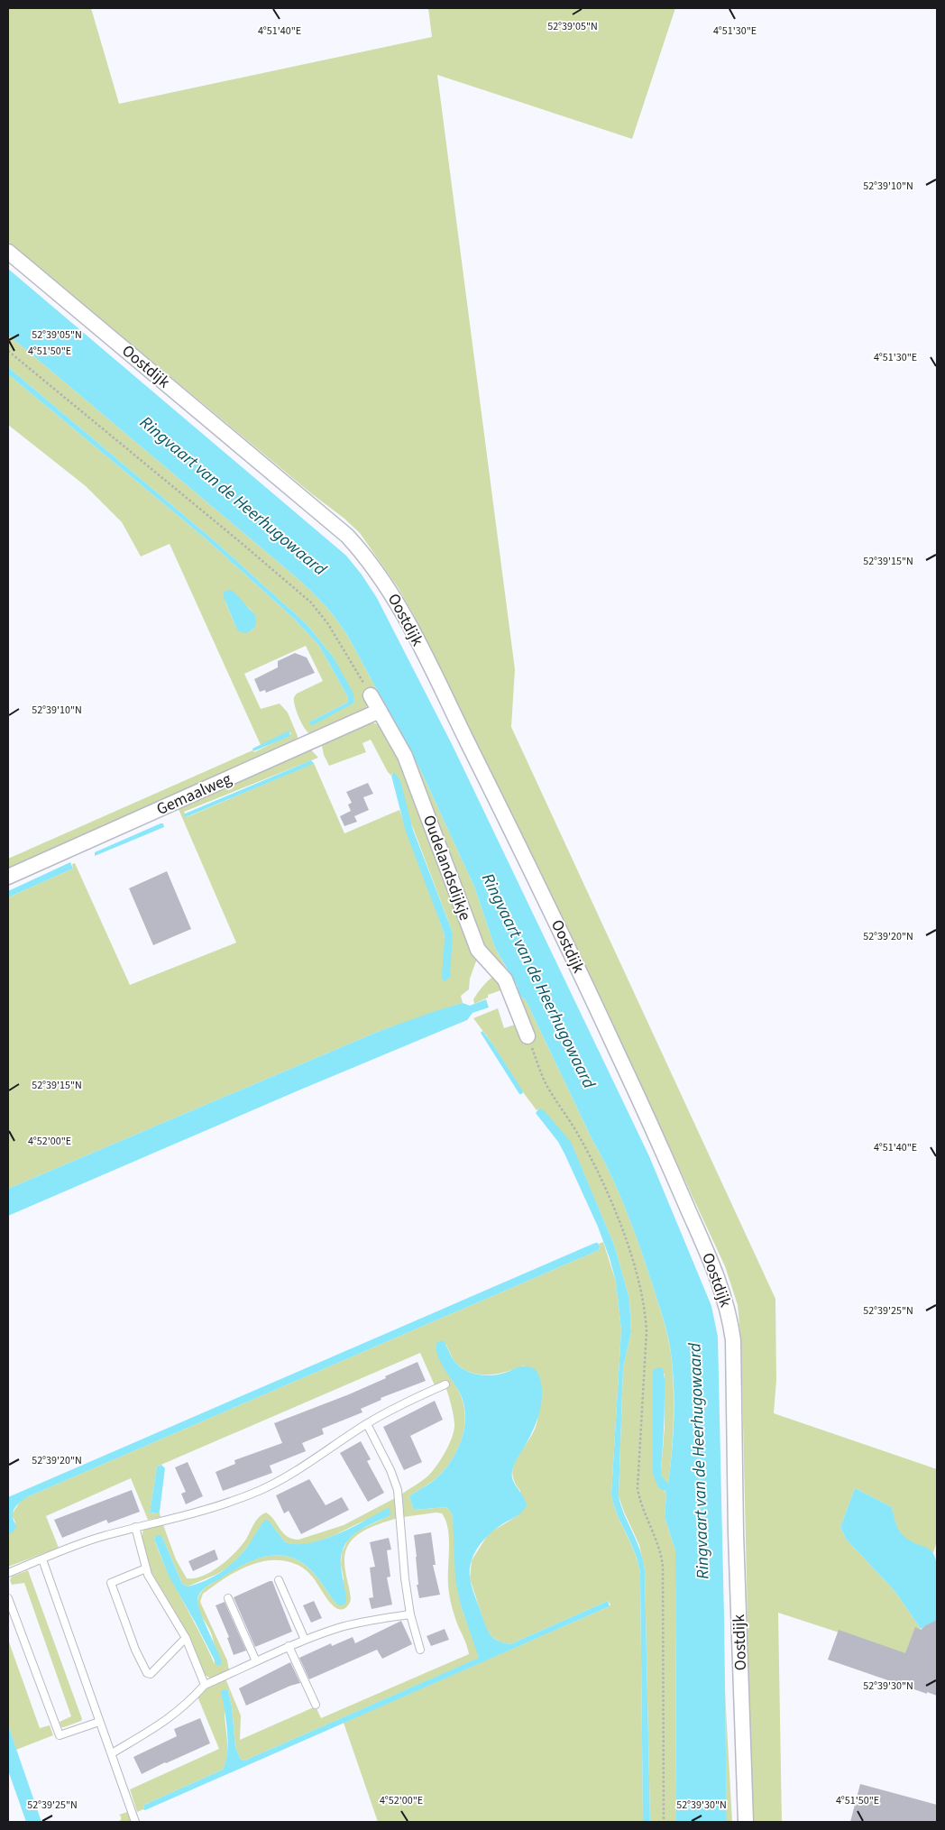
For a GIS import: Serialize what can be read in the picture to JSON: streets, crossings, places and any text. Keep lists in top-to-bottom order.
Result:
{
  "streets": {
    "street": ["Oostdijk", "Gemaalweg", "Oudelandsdijkje"]
  },
  "crossings": [
    ["Gemaalweg", "Oudelandsdijkje"]
  ],
  "water": ["Ringvaart van de Heerhugowaard"],
  "coordinates": [
    "52°39'05\"N",
    "4°51'40\"E",
    "4°51'30\"E",
    "52°39'10\"N",
    "4°51'50\"E",
    "52°39'15\"N",
    "52°39'20\"N",
    "4°52'00\"E",
    "52°39'25\"N",
    "52°39'30\"N"
  ]
}
